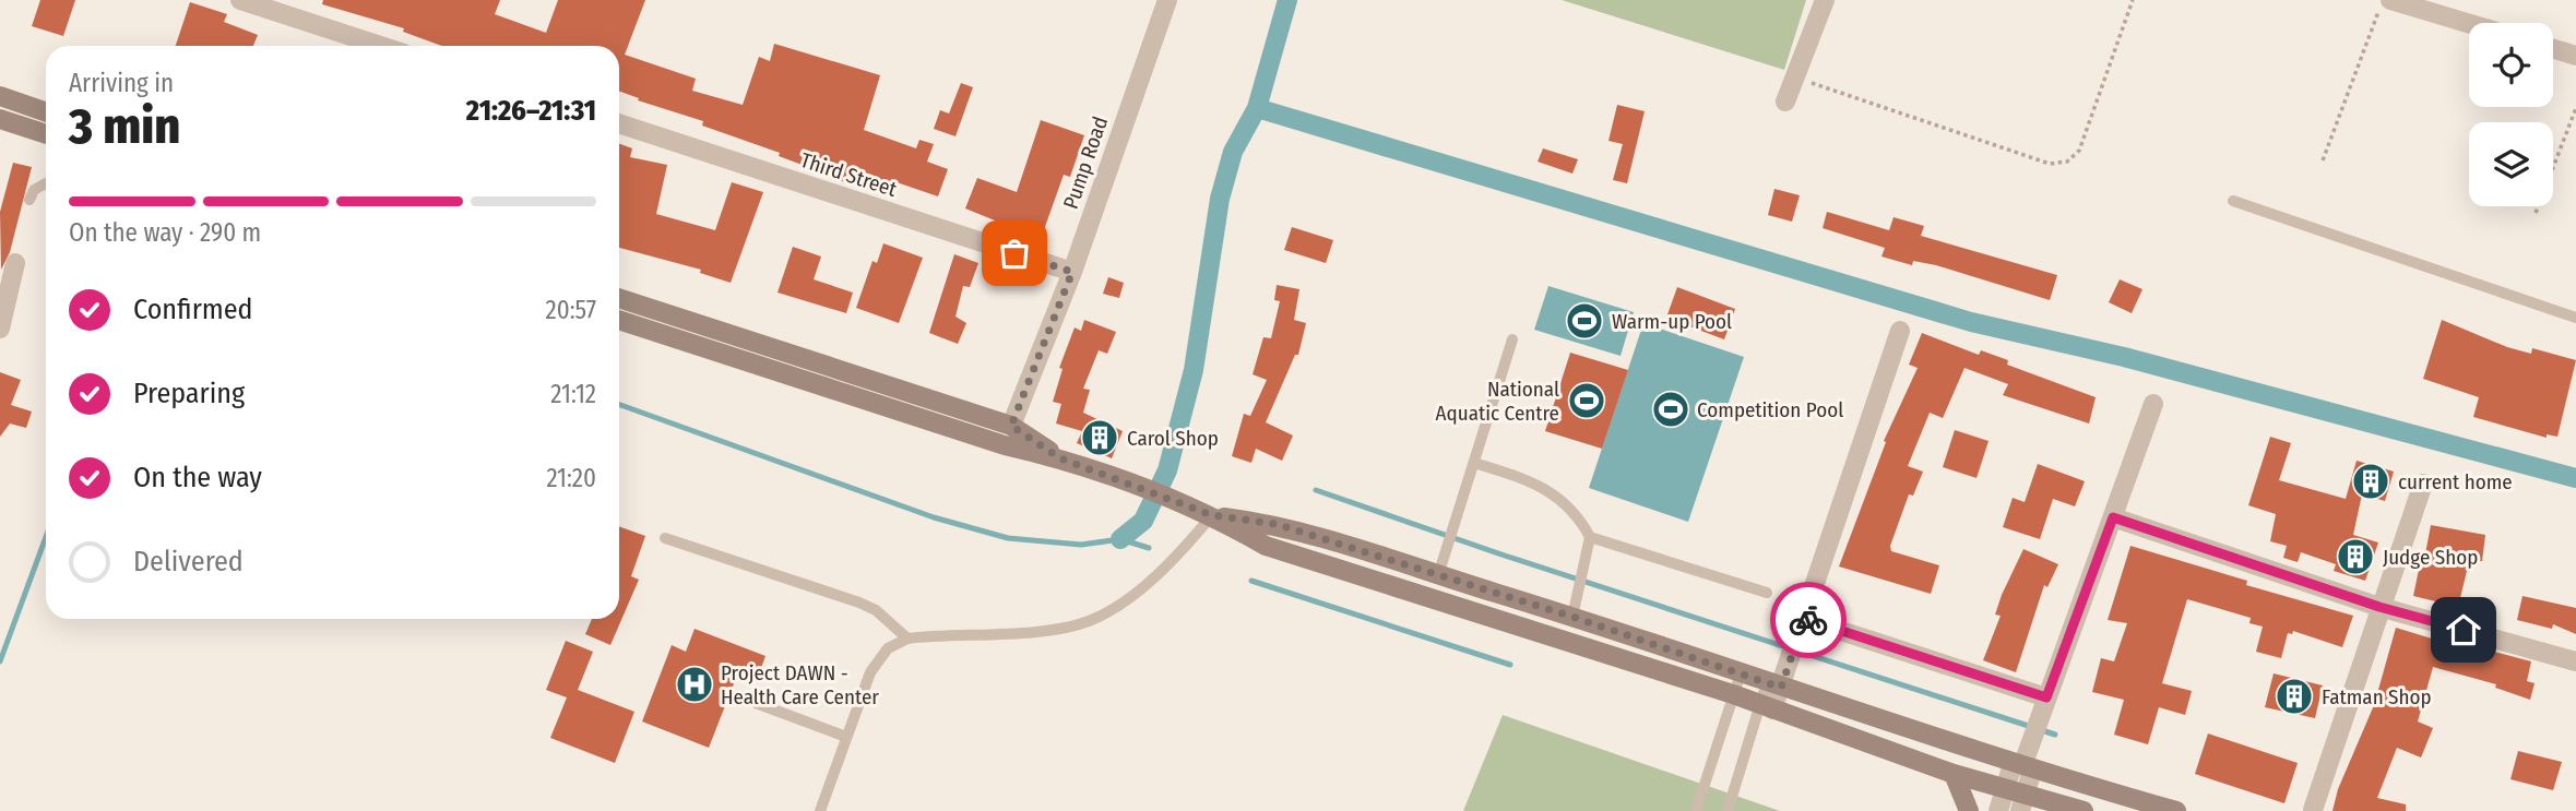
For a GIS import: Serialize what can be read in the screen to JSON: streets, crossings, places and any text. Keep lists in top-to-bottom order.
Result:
{
  "streets": {
    "street": ["Pump Road", "Third Street"]
  },
  "crossings": [
    ["Pump Road", "Third Street"]
  ],
  "places": {
    "sports": ["Warm-up Pool", "National Aquatic Centre", "Competition Pool"],
    "building": [
      "Carol Shop",
      "current home",
      "Judge Shop",
      "Fatman Shop"
    ],
    "hospital": ["Project DAWN - Health Care Center"]
  },
  "page": {
    "heading": ["3 min", "Arriving in", "21:26–21:31"],
    "bar": "On the way · 290 m",
    "list": [
      ["Confirmed", "20:57"],
      ["Preparing", "21:12"],
      ["On the way", "21:20"],
      "Delivered"
    ]
  }
}
